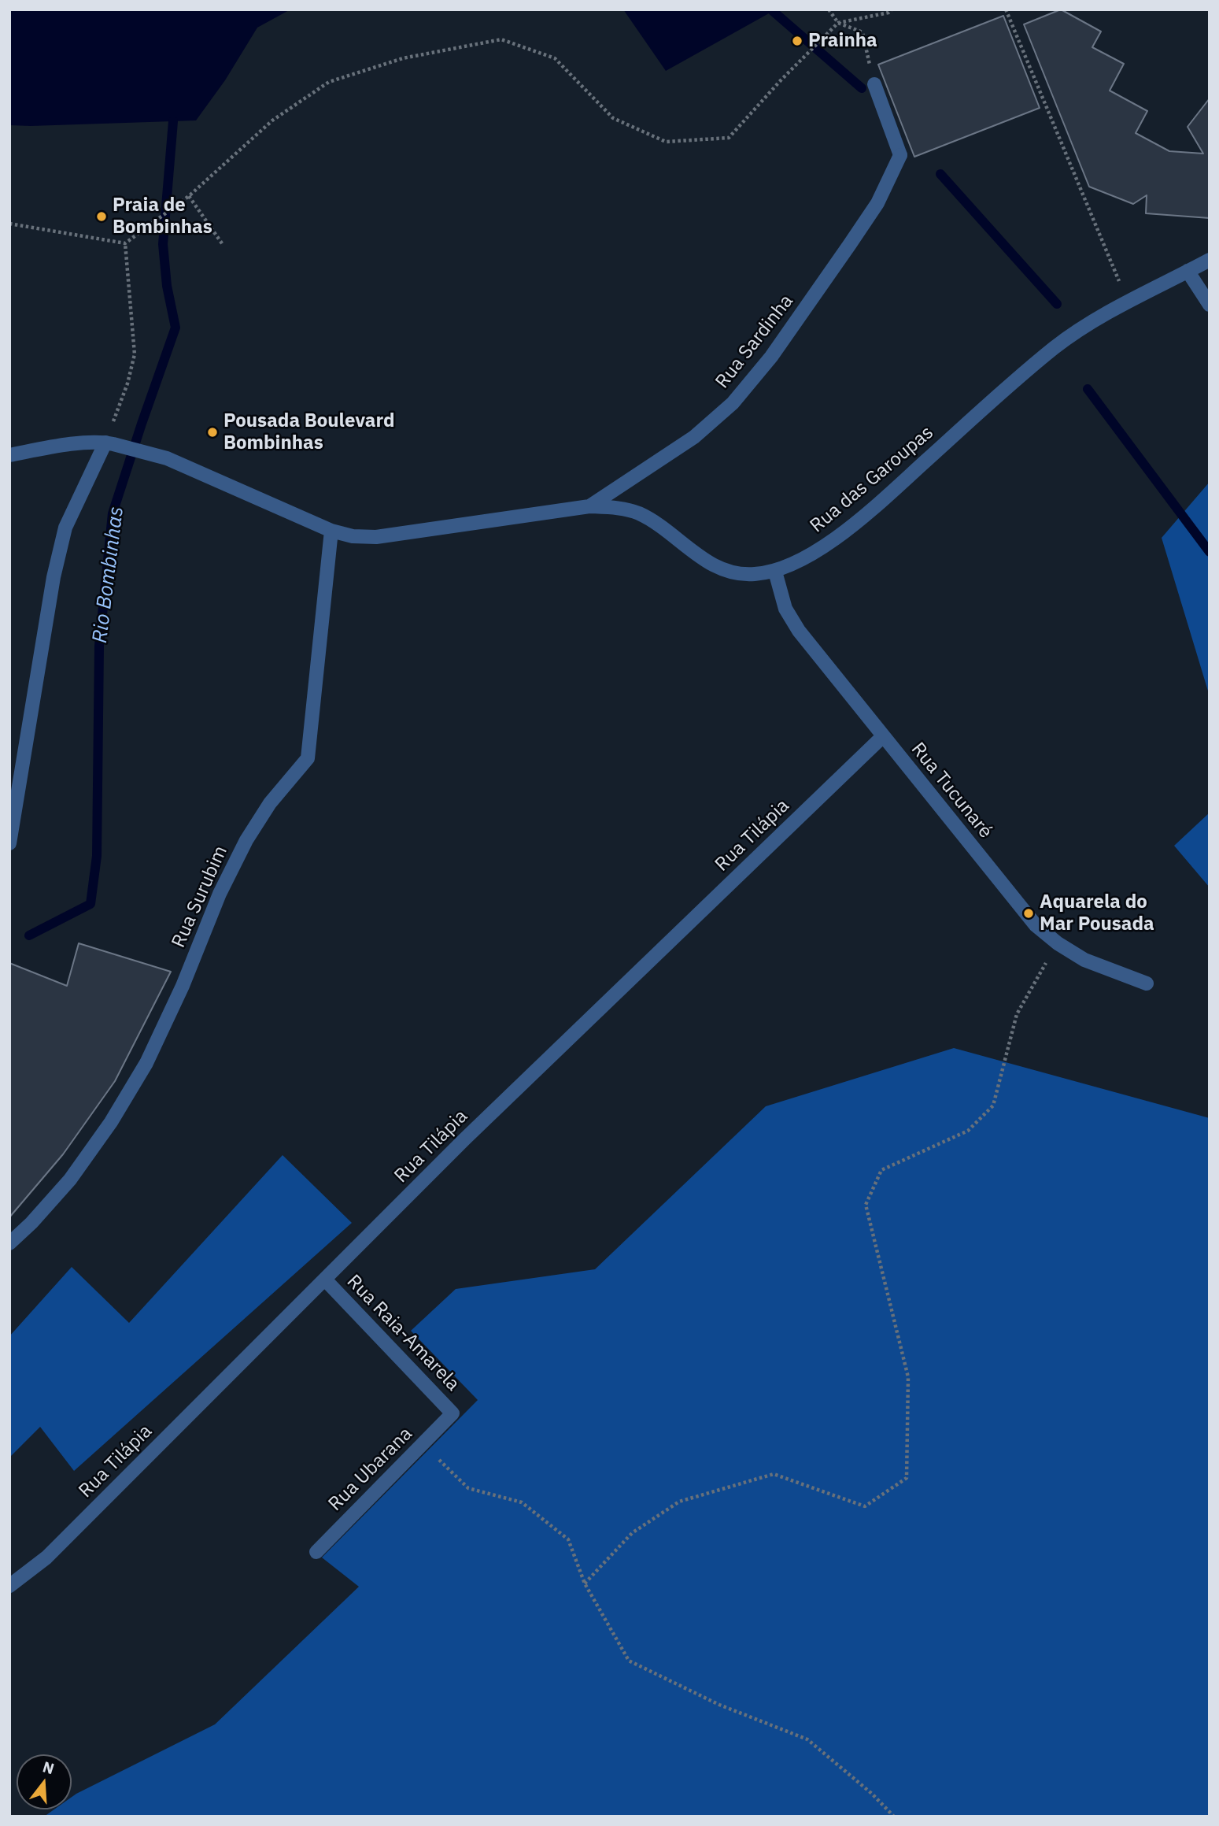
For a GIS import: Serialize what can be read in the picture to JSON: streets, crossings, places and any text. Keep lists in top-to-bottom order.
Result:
{
  "streets": {
    "street": [
      "Rua Sardinha",
      "Rua das Garoupas",
      "Rua Tucunaré",
      "Rua Tilápia",
      "Rua Surubim",
      "Rua Raia-Amarela",
      "Rua Ubarana"
    ]
  },
  "crossings": [
    ["Rua Sardinha", "Rua das Garoupas"],
    ["Rua das Garoupas", "Rua Tucunaré"],
    ["Rua das Garoupas", "Rua Surubim"],
    ["Rua Tucunaré", "Rua Tilápia"],
    ["Rua Tilápia", "Rua Raia-Amarela"],
    ["Rua Raia-Amarela", "Rua Ubarana"]
  ],
  "water": ["Rio Bombinhas"],
  "places": [
    "Prainha",
    "Praia de Bombinhas",
    "Pousada Boulevard Bombinhas",
    "Aquarela do Mar Pousada"
  ],
  "north": "top"
}
